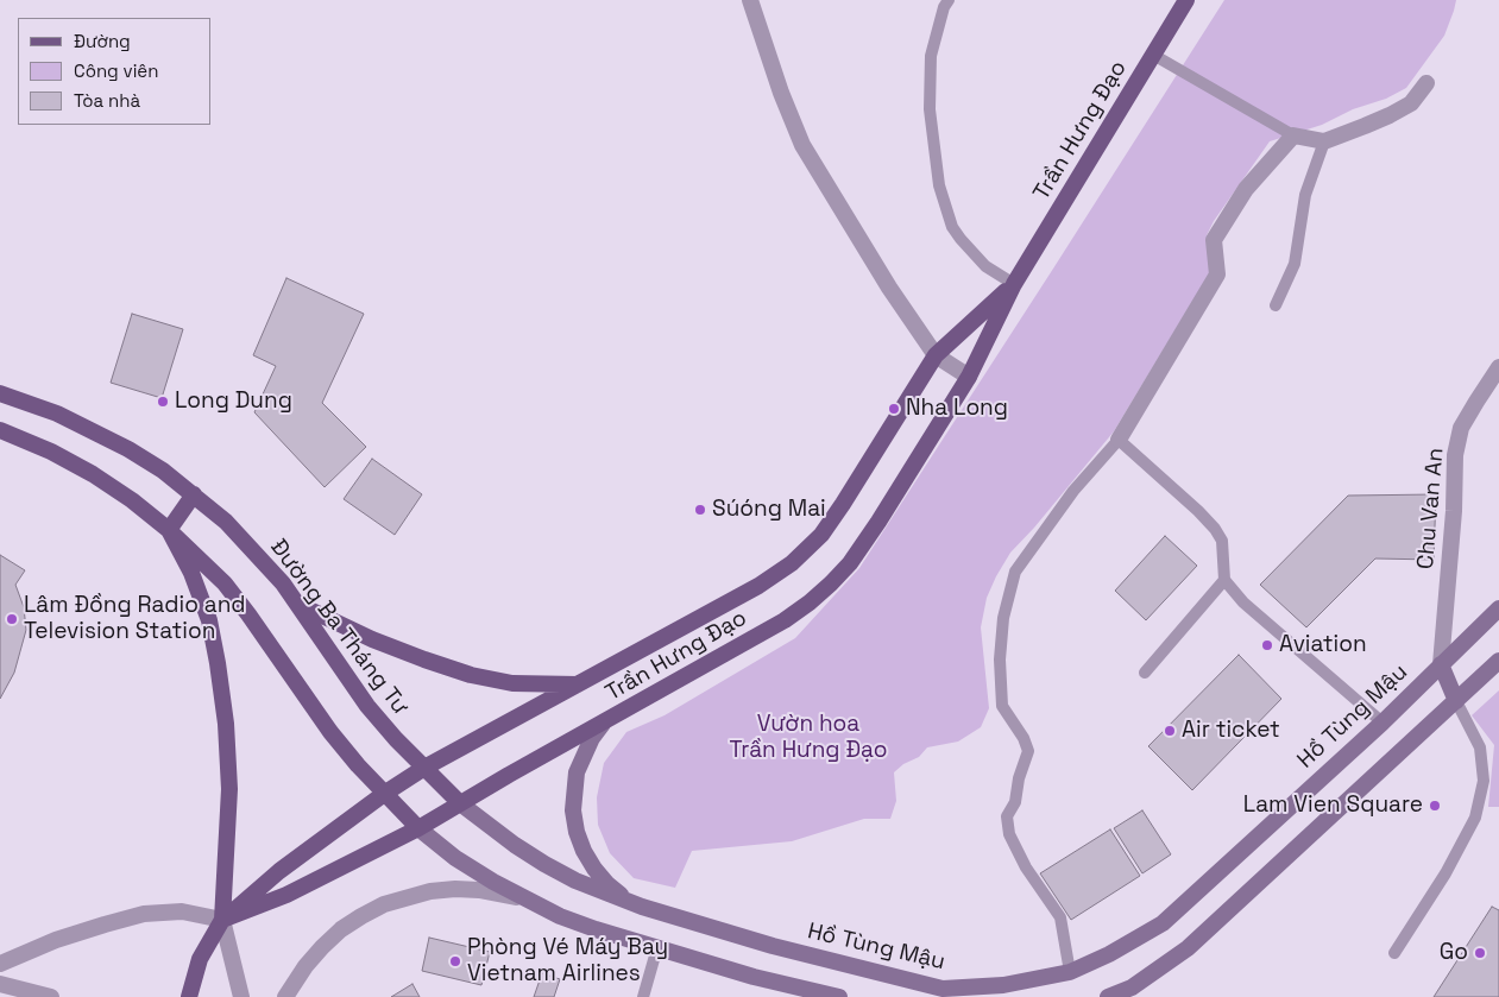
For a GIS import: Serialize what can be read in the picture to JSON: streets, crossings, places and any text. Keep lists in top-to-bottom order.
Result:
{
  "streets": {
    "main road": ["Trần Hưng Đạo", "Đường Ba Tháng Tư", "Hồ Tùng Mậu"],
    "street": ["Chu Van An"]
  },
  "crossings": [
    ["Trần Hưng Đạo", "Đường Ba Tháng Tư"],
    ["Trần Hưng Đạo", "Hồ Tùng Mậu"],
    ["Chu Van An", "Hồ Tùng Mậu"],
    ["Đường Ba Tháng Tư", "Hồ Tùng Mậu"]
  ],
  "parks": ["Vườn hoa Trần Hưng Đạo"],
  "places": [
    "Long Dung",
    "Nha Long",
    "Súóng Mai",
    "Lâm Đồng Radio and Television Station",
    "Aviation",
    "Air ticket",
    "Lam Vien Square",
    "Go",
    "Phòng Vé Máy Bay Vietnam Airlines"
  ],
  "legend": ["Đường", "Công viên", "Tòa nhà"]
}
